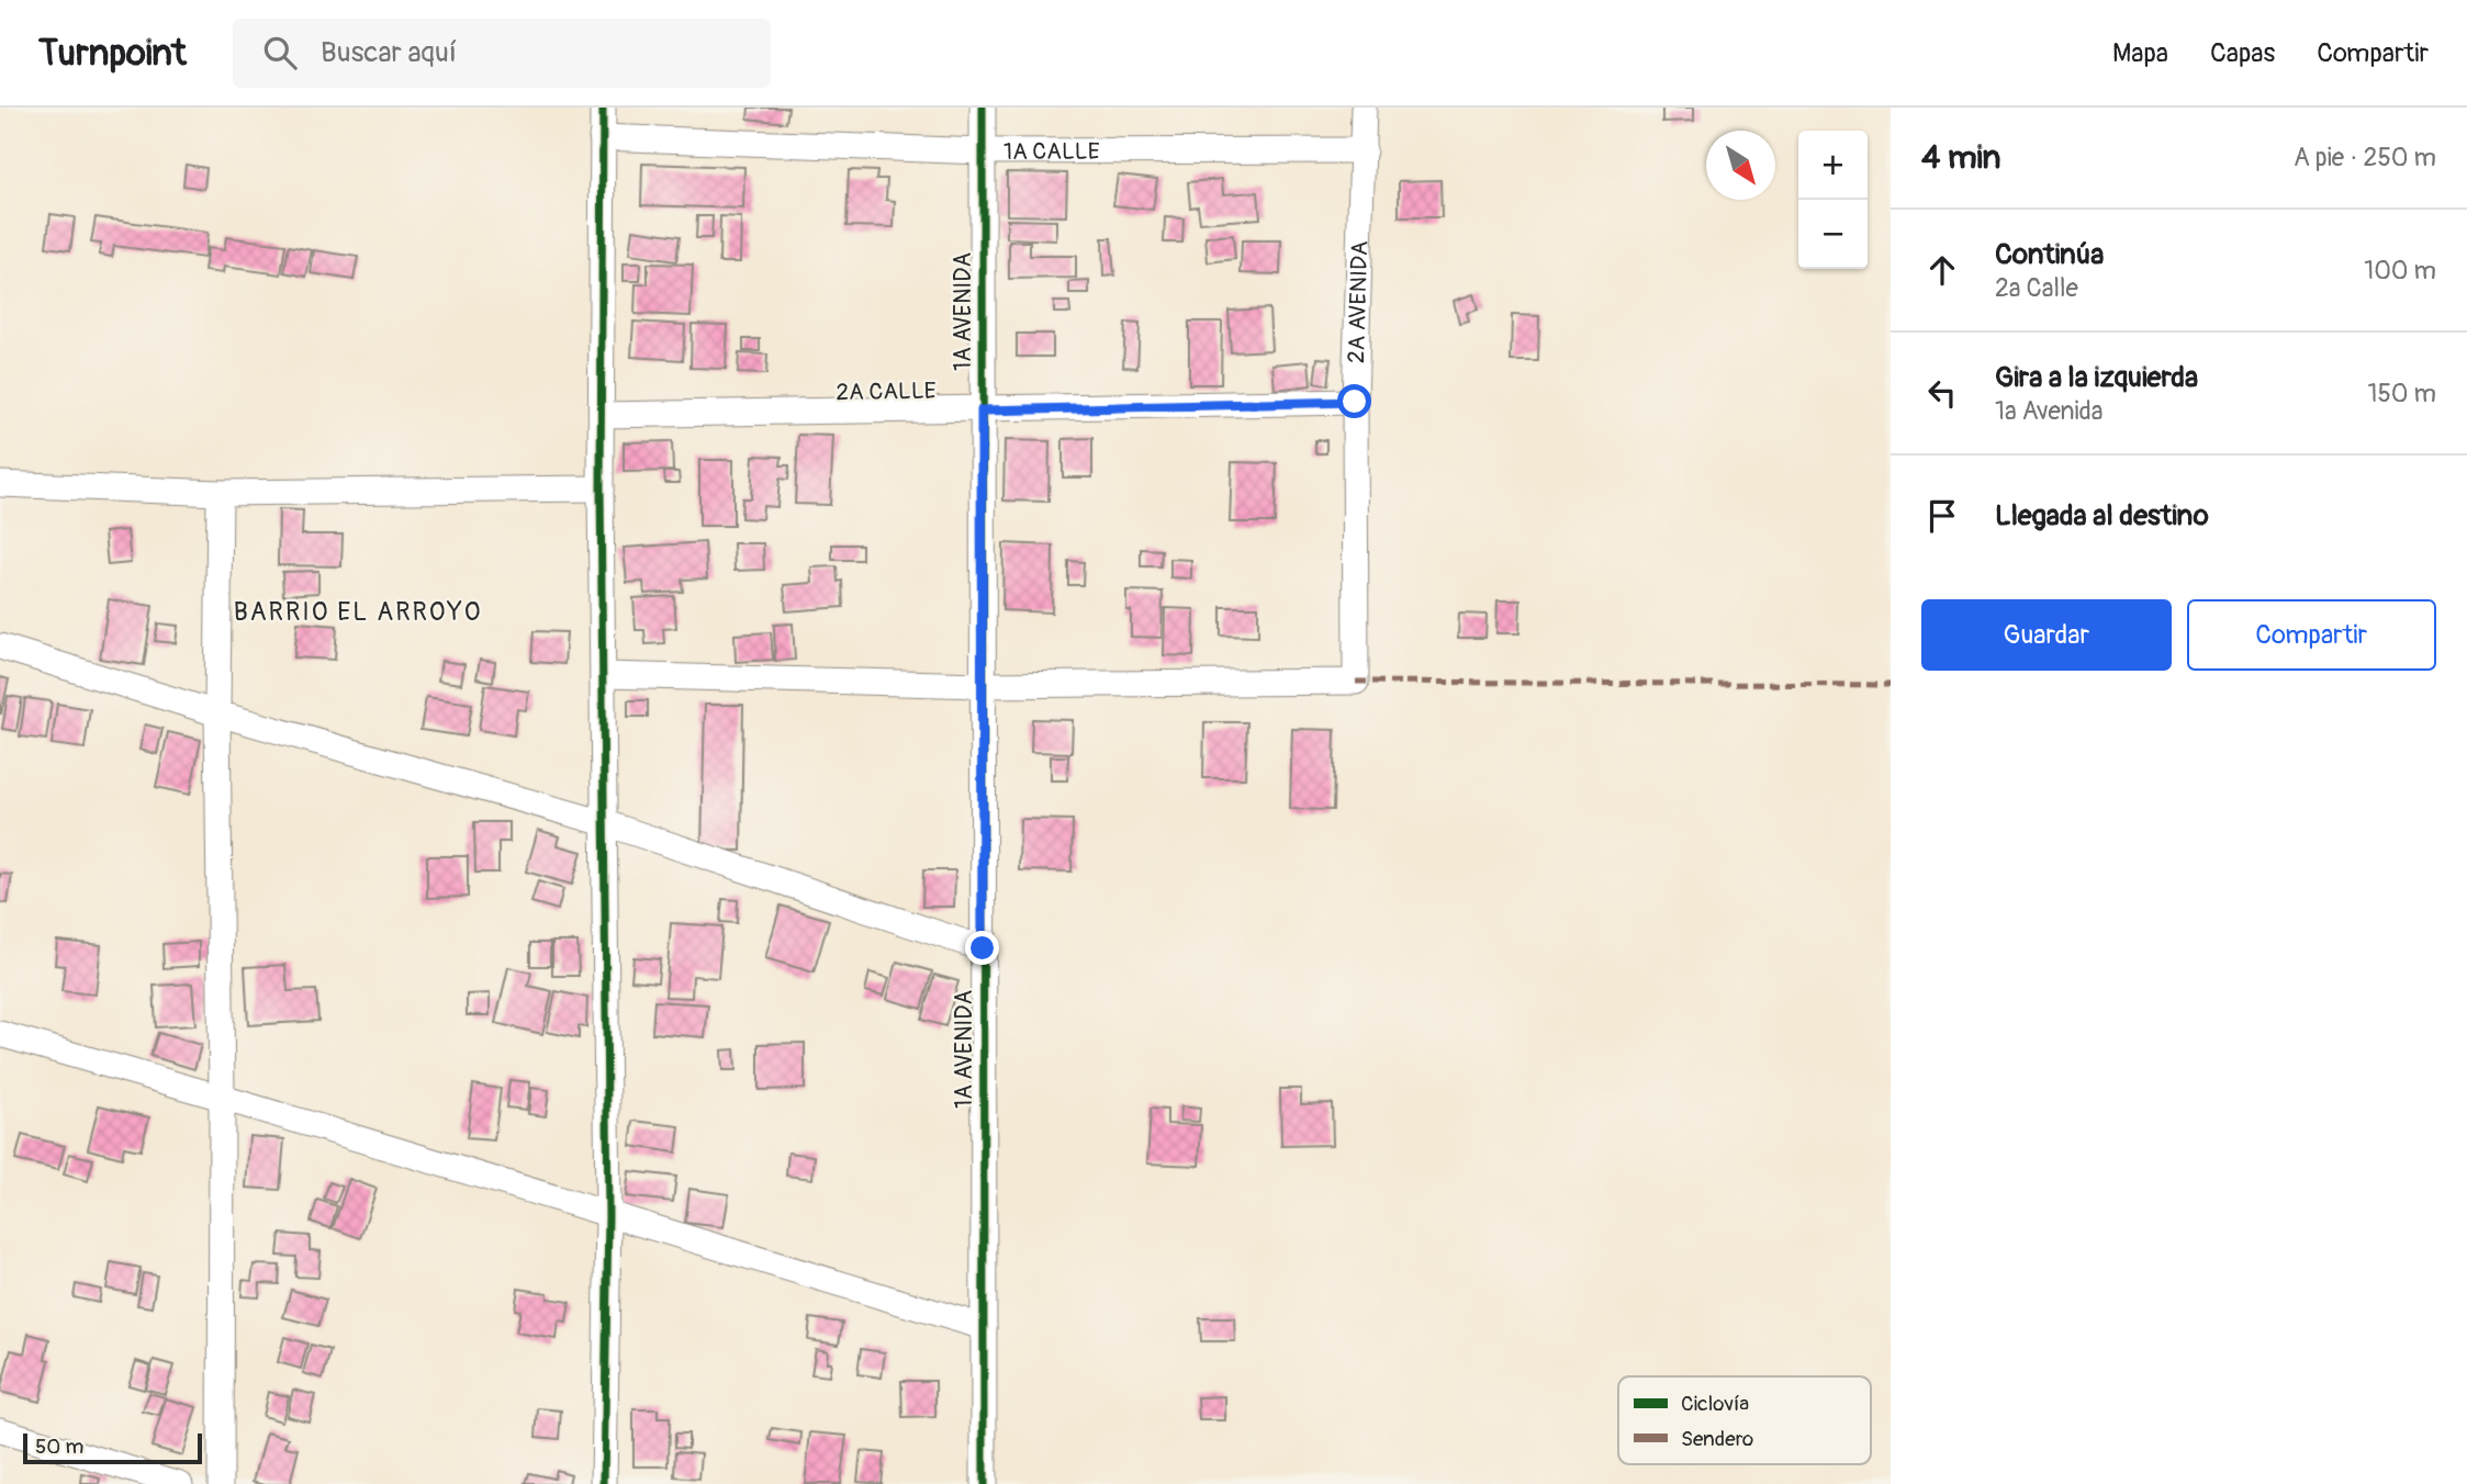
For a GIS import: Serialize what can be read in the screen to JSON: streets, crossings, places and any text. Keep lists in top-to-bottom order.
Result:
{
  "streets": {
    "street": [
      "1A CALLE",
      "2A AVENIDA",
      "1A AVENIDA",
      "2A CALLE"
    ]
  },
  "crossings": [
    ["1A CALLE", "2A AVENIDA"],
    ["1A CALLE", "1A AVENIDA"],
    ["2A AVENIDA", "1A AVENIDA"],
    ["2A AVENIDA", "2A CALLE"],
    ["1A AVENIDA", "2A CALLE"]
  ],
  "districts": ["BARRIO EL ARROYO"],
  "legend": ["Ciclovía", "Sendero"],
  "scale_bar": "50 m",
  "north": "bottom right",
  "page": {
    "header": "Turnpoint",
    "search": "Buscar aquí",
    "nav": ["Mapa", "Capas", "Compartir"],
    "heading": ["4 min", "A pie · 250 m"],
    "map_buttons": ["+", "−"],
    "list": [
      ["Continúa", "2a Calle", "100 m"],
      ["Gira a la izquierda", "1a Avenida", "150 m"],
      "Llegada al destino"
    ],
    "buttons": ["Guardar", "Compartir"],
    "scale": "50 m"
  }
}
